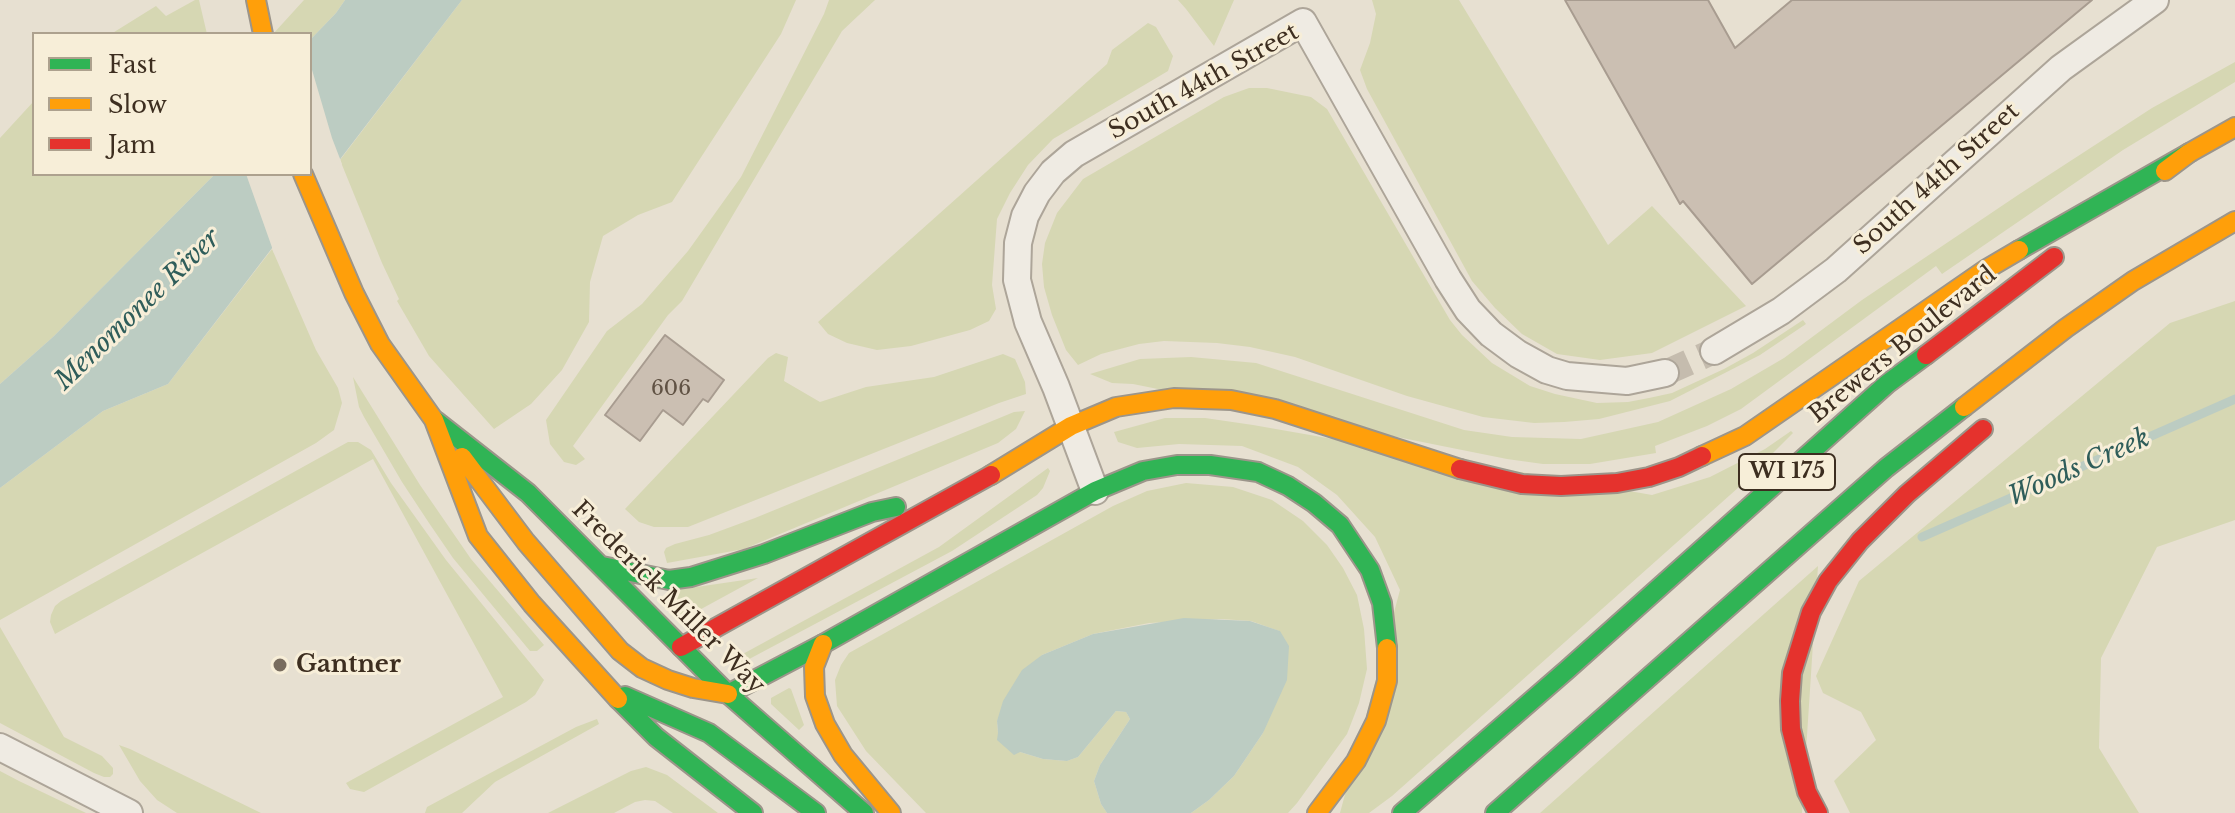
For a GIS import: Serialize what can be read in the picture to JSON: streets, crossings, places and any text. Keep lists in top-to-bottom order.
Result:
{
  "streets": {
    "main road": ["Brewers Boulevard", "WI 175", "Frederick Miller Way"],
    "street": ["South 44th Street"]
  },
  "water": ["Menomonee River", "Woods Creek"],
  "places": ["Gantner"],
  "house_numbers": ["606"],
  "legend": ["Fast", "Slow", "Jam"]
}
